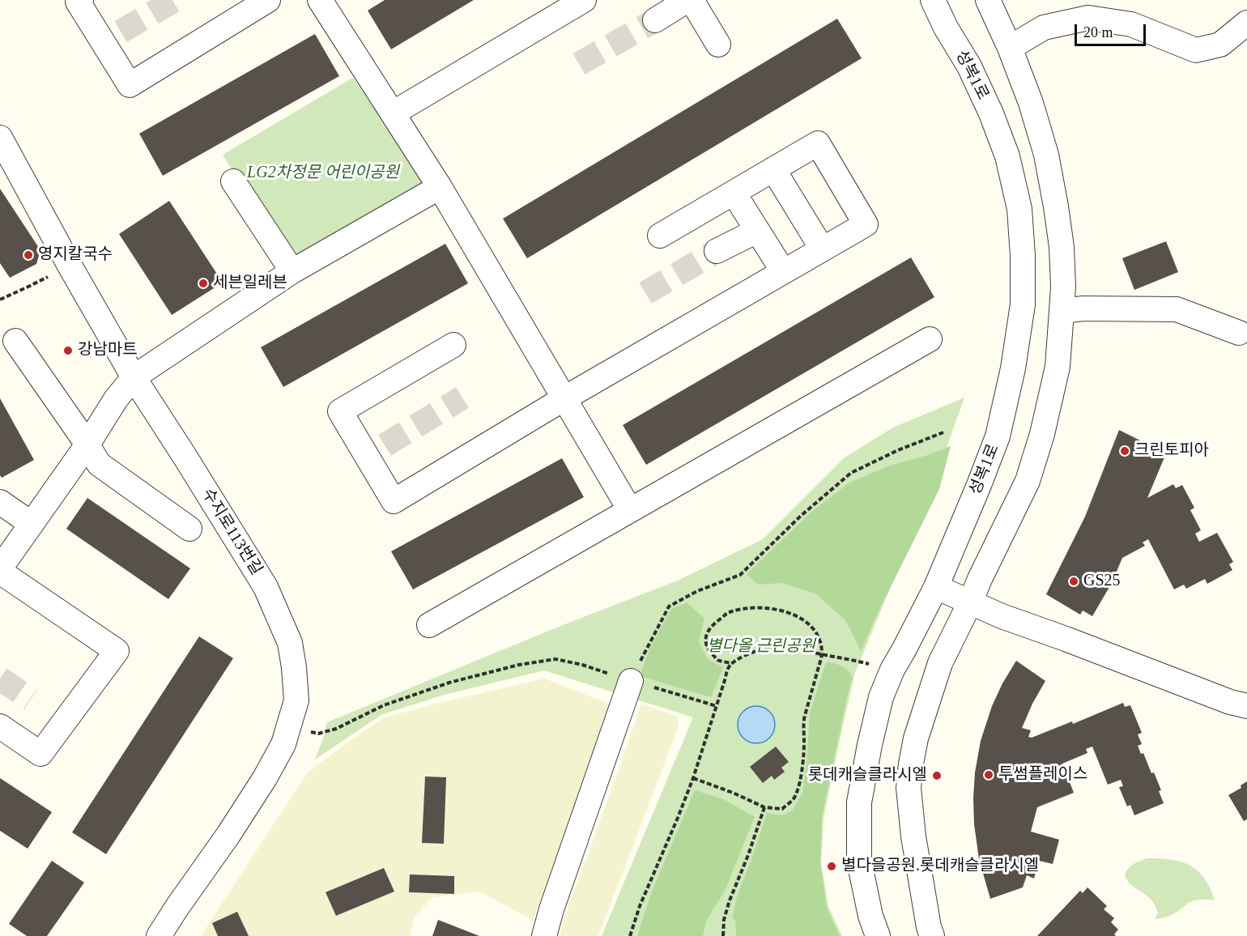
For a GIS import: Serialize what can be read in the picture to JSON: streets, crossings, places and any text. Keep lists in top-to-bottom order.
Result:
{
  "streets": {
    "street": ["성복1로", "수지로113번길"]
  },
  "parks": ["LG2차정문 어린이공원", "별다올 근린공원"],
  "places": [
    "영지칼국수",
    "세븐일레븐",
    "강남마트",
    "크린토피아",
    "GS25",
    "투썸플레이스",
    "롯데캐슬클라시엘",
    "별다을공원.롯데캐슬클라시엘"
  ],
  "scale_bar": "20 m"
}
